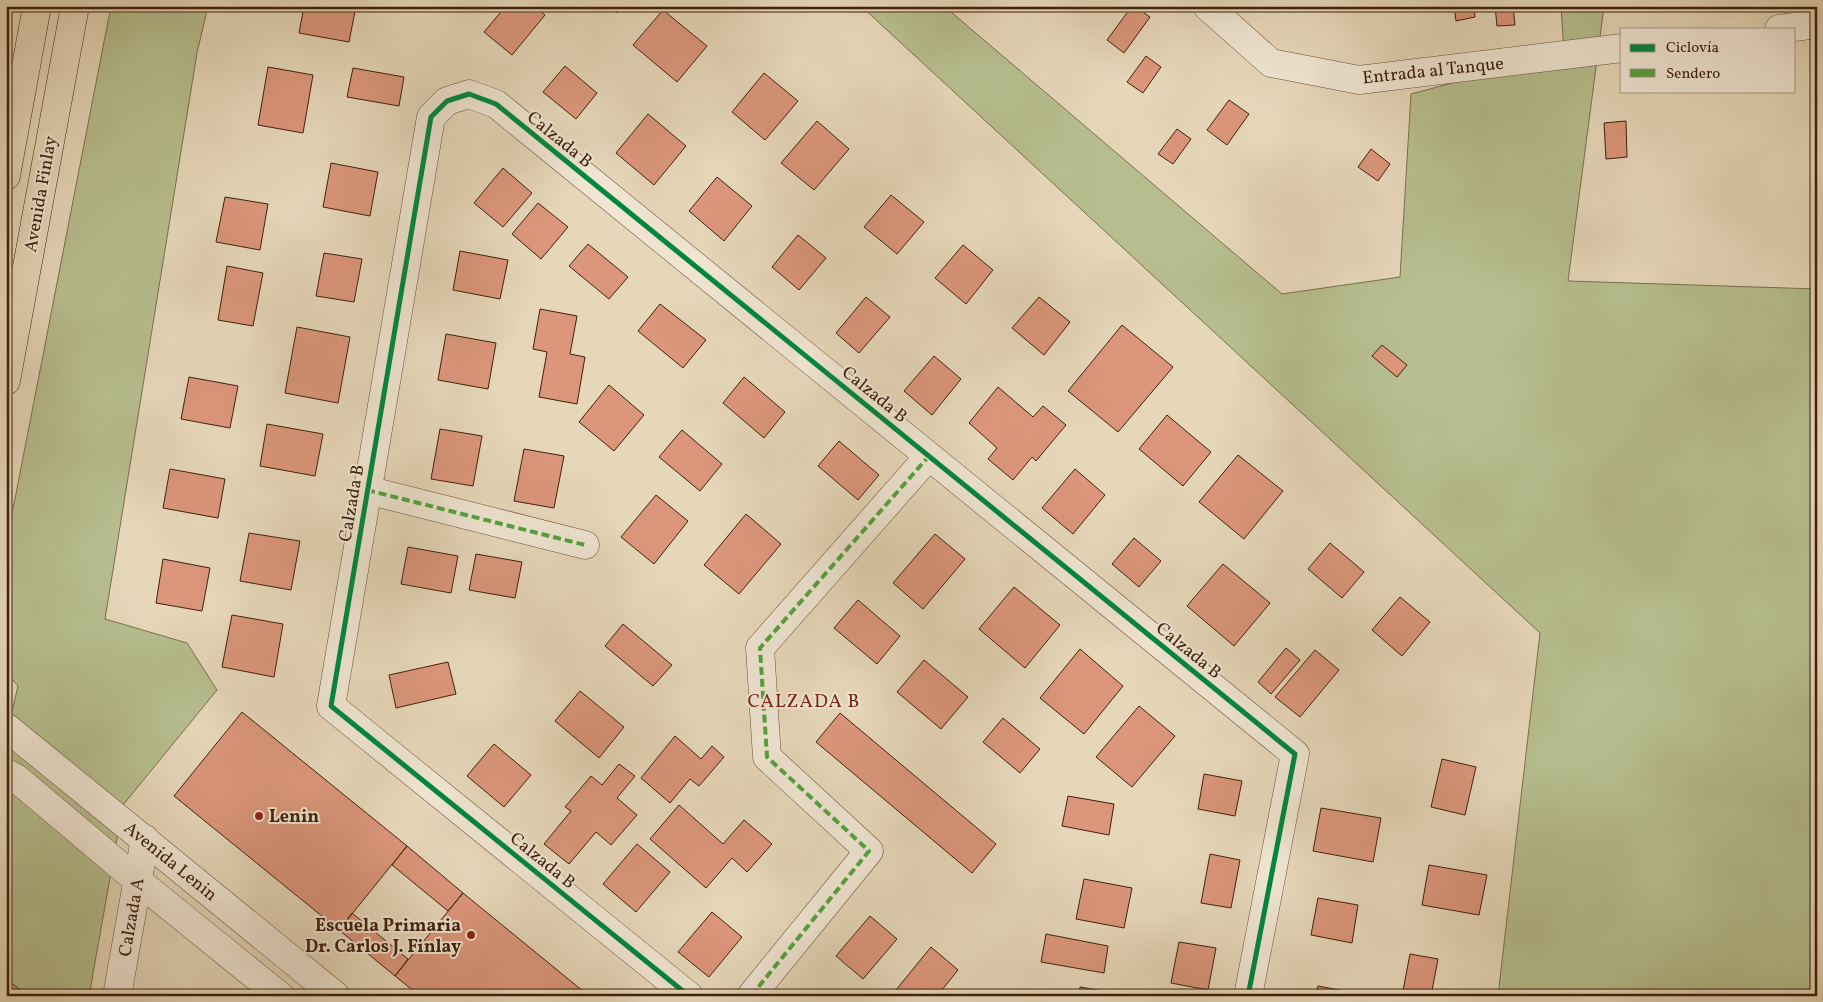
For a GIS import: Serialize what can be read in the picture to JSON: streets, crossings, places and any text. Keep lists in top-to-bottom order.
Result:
{
  "streets": {
    "highway": ["Avenida Finlay"],
    "street": [
      "Entrada al Tanque",
      "Calzada B",
      "Avenida Lenin",
      "Calzada A"
    ]
  },
  "crossings": [
    ["Avenida Lenin", "Calzada A"]
  ],
  "districts": ["CALZADA B"],
  "places": ["Lenin", "Escuela Primaria Dr. Carlos J. Finlay"],
  "legend": ["Ciclovía", "Sendero"]
}
